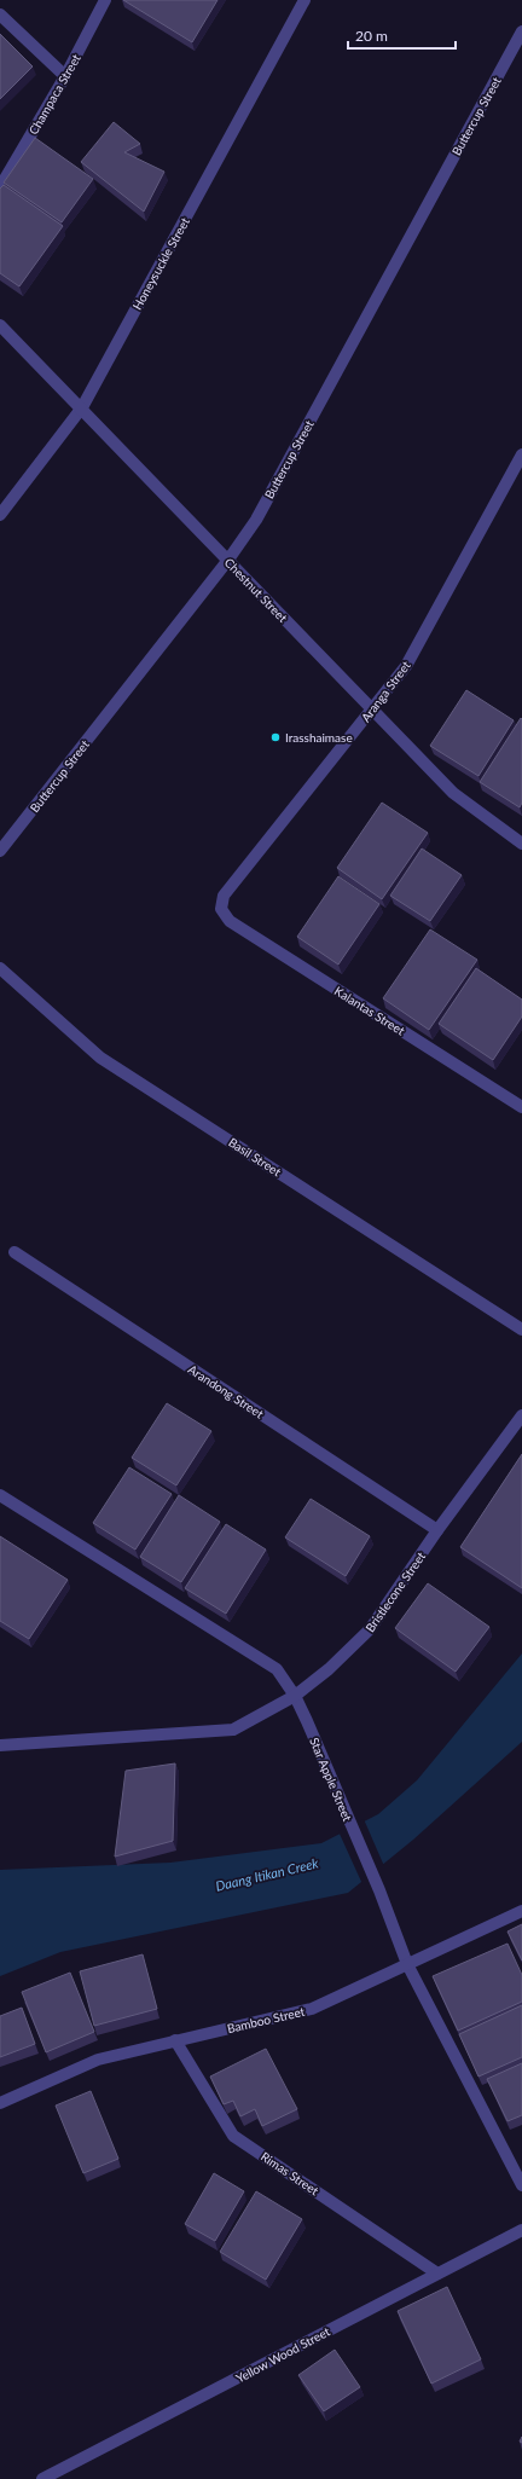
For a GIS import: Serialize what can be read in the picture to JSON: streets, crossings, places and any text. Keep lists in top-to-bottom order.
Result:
{
  "streets": {
    "street": [
      "Champaca Street",
      "Buttercup Street",
      "Honeysuckle Street",
      "Chestnut Street",
      "Aranga Street",
      "Kalantas Street",
      "Basil Street",
      "Arandong Street",
      "Bristlecone Street",
      "Star Apple Street",
      "Bamboo Street",
      "Rimas Street",
      "Yellow Wood Street"
    ]
  },
  "crossings": [
    ["Buttercup Street", "Chestnut Street"],
    ["Honeysuckle Street", "Chestnut Street"],
    ["Chestnut Street", "Aranga Street"],
    ["Aranga Street", "Kalantas Street"],
    ["Arandong Street", "Bristlecone Street"],
    ["Bristlecone Street", "Star Apple Street"],
    ["Star Apple Street", "Bamboo Street"],
    ["Bamboo Street", "Rimas Street"],
    ["Rimas Street", "Yellow Wood Street"]
  ],
  "water": ["Daang Itikan Creek"],
  "places": ["Irasshaimase"],
  "scale_bar": "20 m"
}
